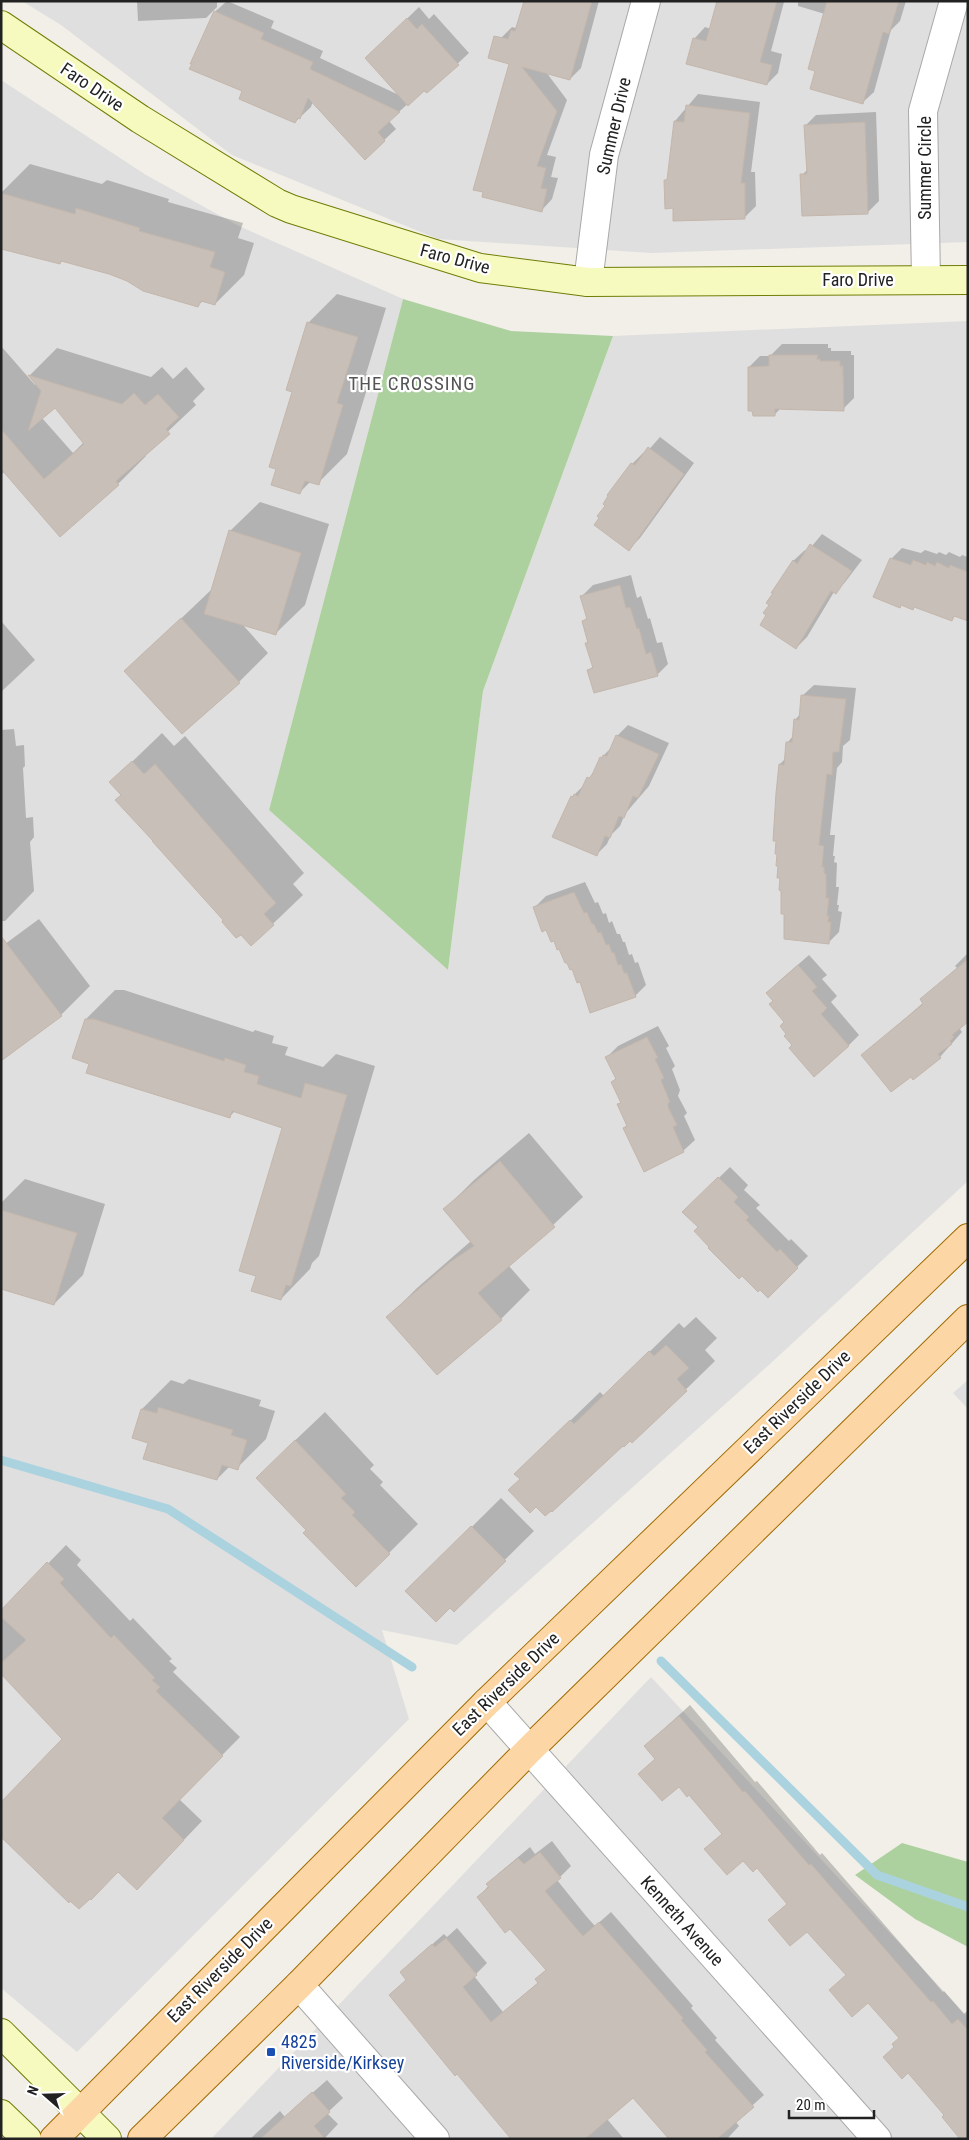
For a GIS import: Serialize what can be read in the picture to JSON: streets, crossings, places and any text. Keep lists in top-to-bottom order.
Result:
{
  "streets": {
    "main road": ["East Riverside Drive"],
    "street": [
      "Faro Drive",
      "Summer Drive",
      "Summer Circle",
      "Kenneth Avenue"
    ]
  },
  "crossings": [
    ["Faro Drive", "Summer Drive"],
    ["Faro Drive", "Summer Circle"],
    ["East Riverside Drive", "Kenneth Avenue"]
  ],
  "districts": ["THE CROSSING"],
  "places": {
    "transit": ["4825 Riverside/Kirksey"]
  },
  "scale_bar": "20 m",
  "north": "left"
}
